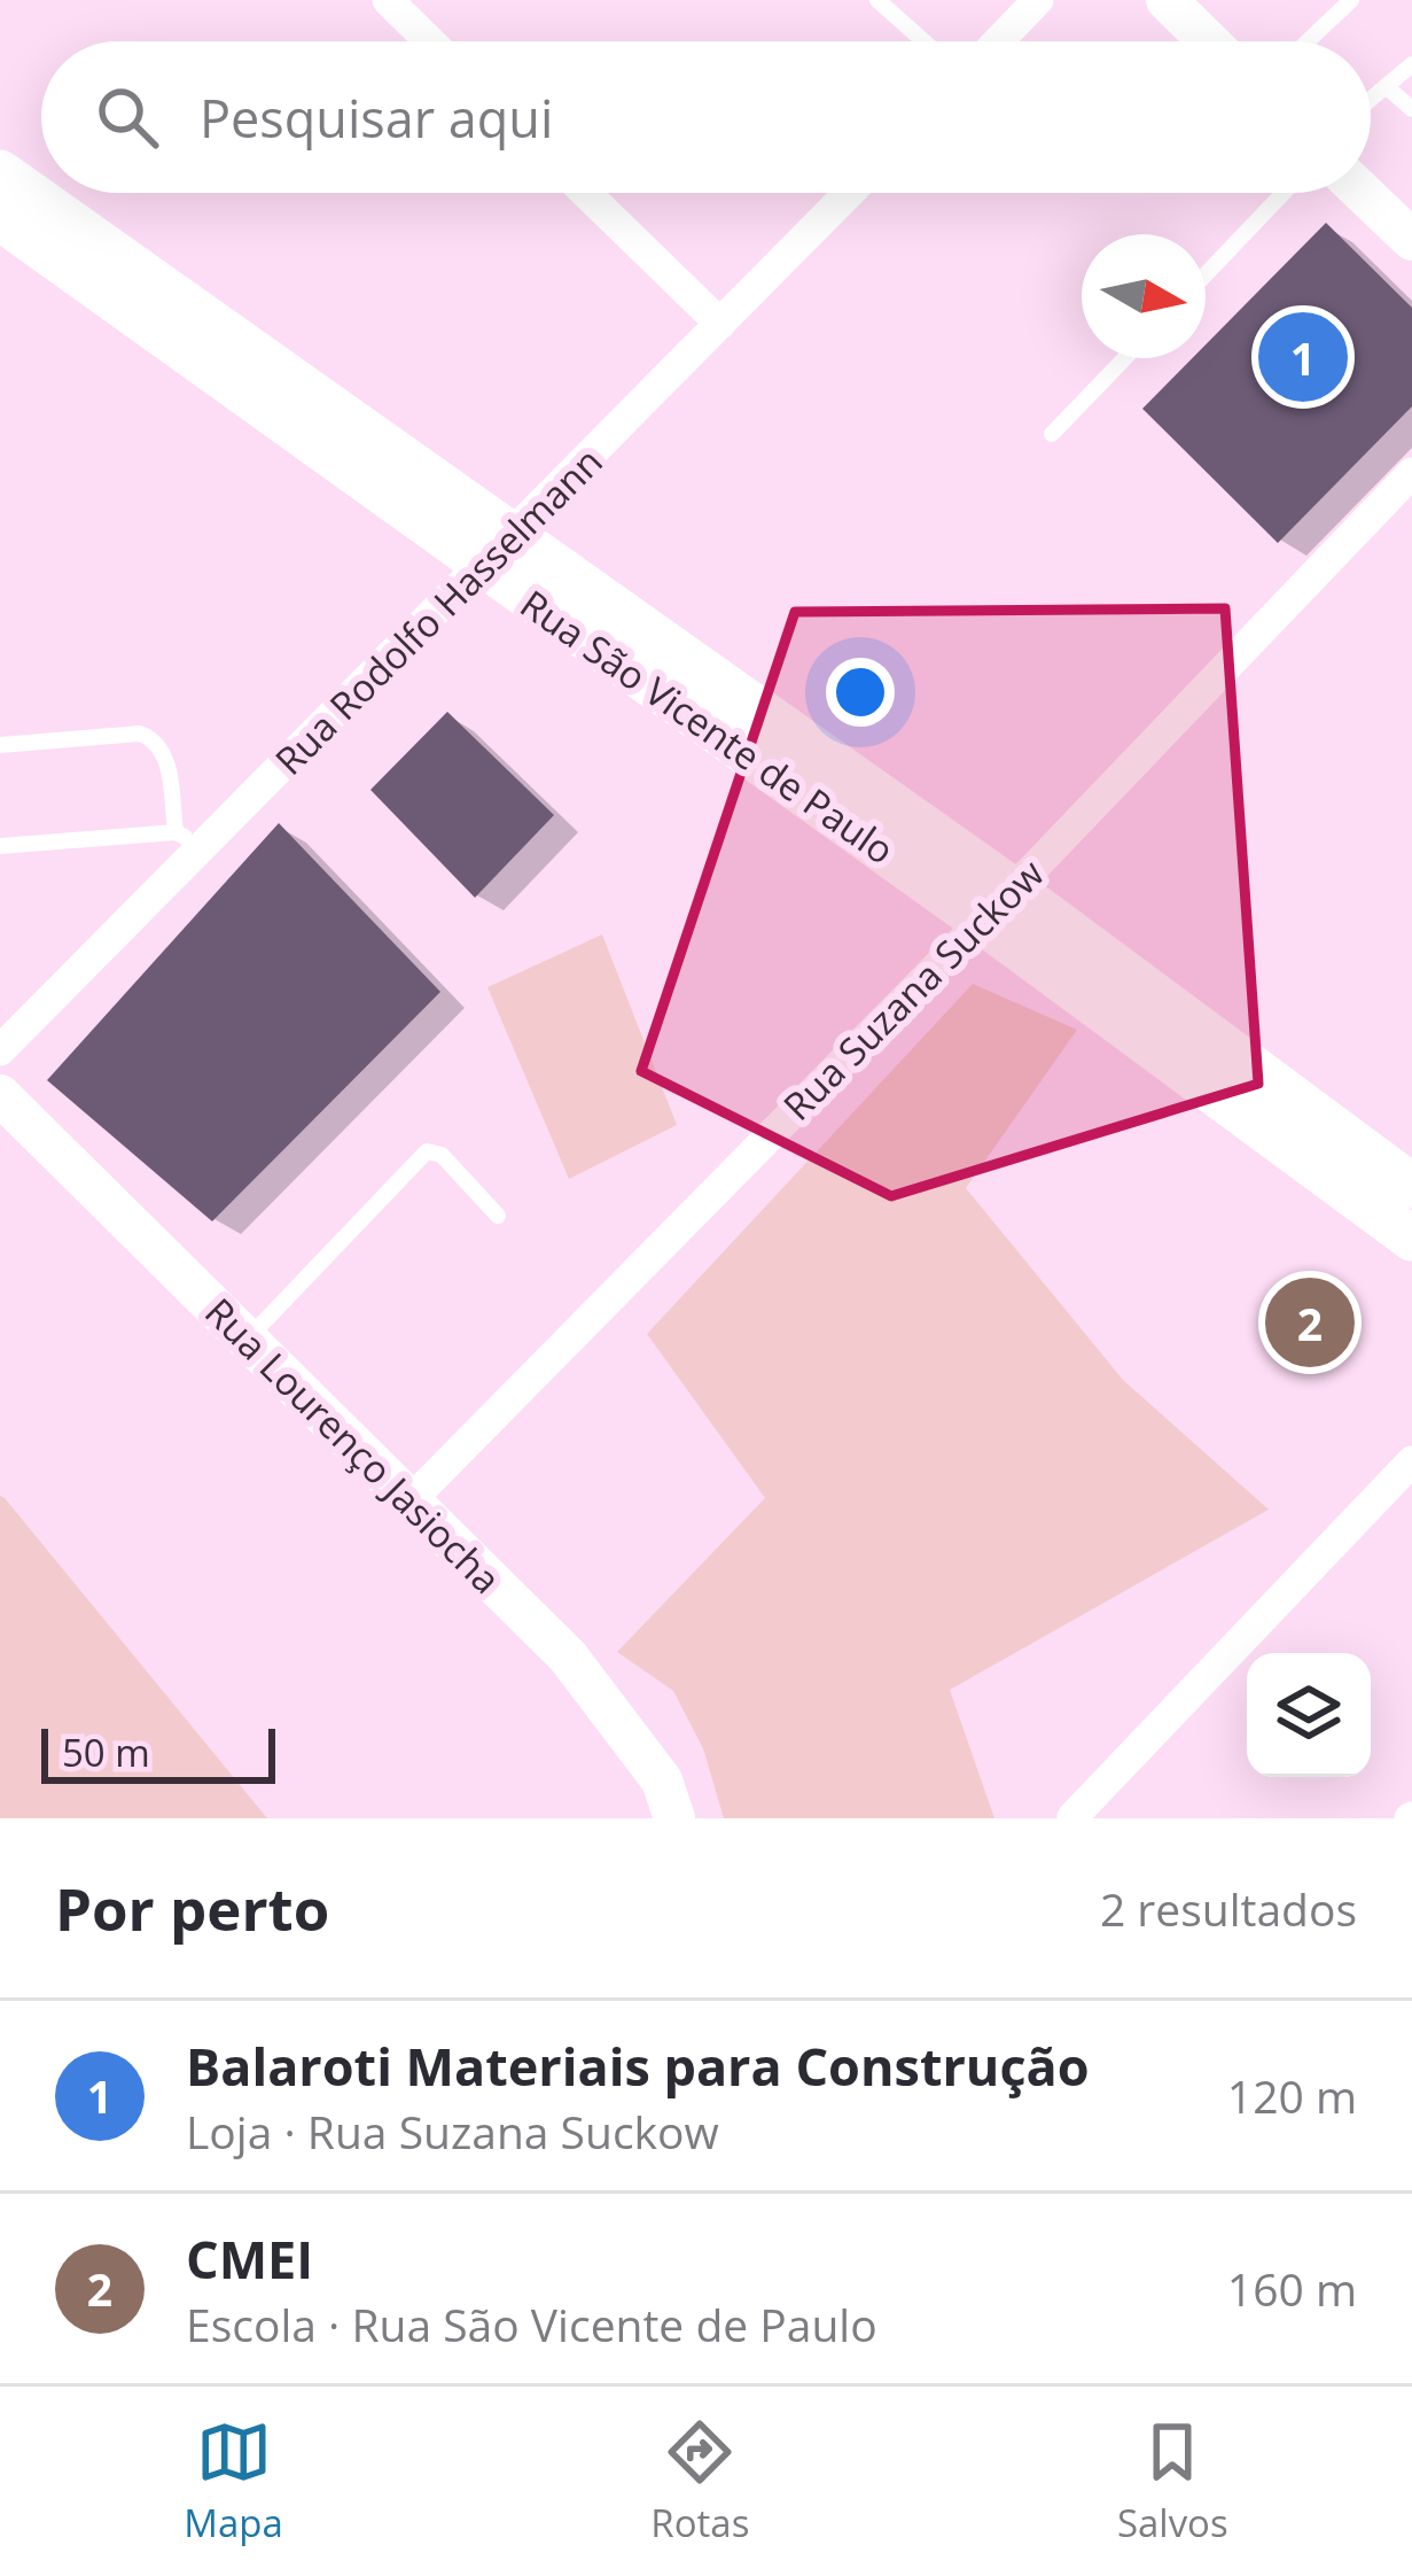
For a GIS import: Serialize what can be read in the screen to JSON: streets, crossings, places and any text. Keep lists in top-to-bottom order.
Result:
{
  "streets": {
    "main road": ["Rua São Vicente de Paulo"],
    "street": ["Rua Rodolfo Hasselmann", "Rua Suzana Suckow", "Rua Lourenço Jasiocha"]
  },
  "crossings": [
    ["Rua Rodolfo Hasselmann", "Rua São Vicente de Paulo"],
    ["Rua São Vicente de Paulo", "Rua Suzana Suckow"],
    ["Rua Suzana Suckow", "Rua Lourenço Jasiocha"]
  ],
  "scale_bar": "50 m",
  "north": "right",
  "page": {
    "search": "Pesquisar aqui",
    "pins": ["1", "2"],
    "scale": "50 m",
    "heading": ["Por perto", "2 resultados"],
    "list": [
      {
        "mark": "1",
        "name": "Balaroti Materiais para Construção",
        "note": "Loja · Rua Suzana Suckow",
        "value": "120 m"
      },
      {
        "mark": "2",
        "name": "CMEI",
        "note": "Escola · Rua São Vicente de Paulo",
        "value": "160 m"
      }
    ],
    "nav": ["Mapa", "Rotas", "Salvos"]
  }
}
